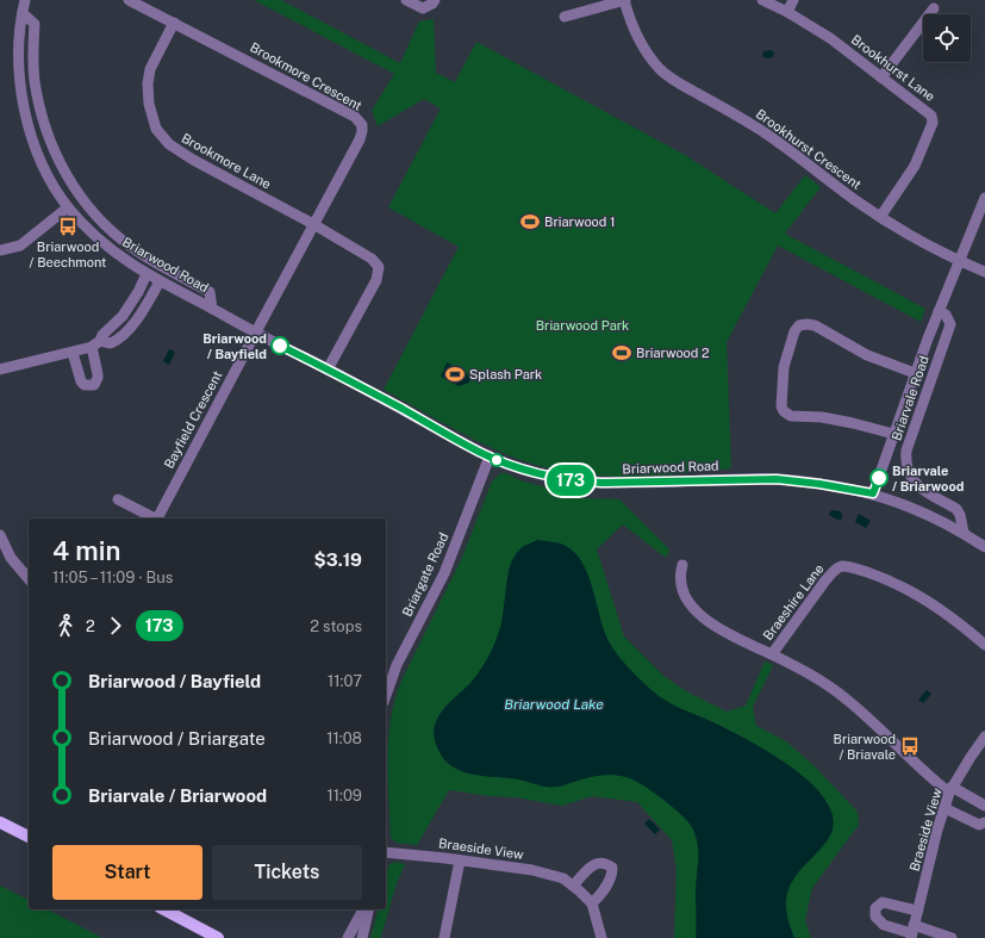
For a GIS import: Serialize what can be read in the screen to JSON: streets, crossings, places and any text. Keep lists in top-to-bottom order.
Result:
{
  "streets": {
    "street": [
      "Brookhurst Lane",
      "Brookmore Crescent",
      "Brookhurst Crescent",
      "Brookmore Lane",
      "Briarwood Road",
      "Briarvale Road",
      "Bayfield Crescent",
      "Briargate Road",
      "Braeshire Lane",
      "Braeside View"
    ]
  },
  "crossings": [
    ["Brookhurst Lane", "Brookhurst Crescent"],
    ["Brookmore Crescent", "Brookmore Lane"],
    ["Brookmore Crescent", "Briarwood Road"],
    ["Brookmore Crescent", "Bayfield Crescent"],
    ["Brookhurst Crescent", "Briarvale Road"],
    ["Brookmore Lane", "Briarwood Road"],
    ["Briarwood Road", "Briarvale Road"],
    ["Briarwood Road", "Bayfield Crescent"],
    ["Briarwood Road", "Briargate Road"],
    ["Braeshire Lane", "Braeside View"]
  ],
  "water": ["Briarwood Lake"],
  "parks": ["Briarwood Park"],
  "places": {
    "sports": ["Briarwood 1", "Briarwood 2", "Splash Park"],
    "bus stop": ["Briarwood / Beechmont", "Briarwood / Briavale"],
    "other": ["Briarwood / Bayfield", "Briarvale / Briarwood"]
  },
  "lines": ["bus line 173"],
  "page": {
    "on_map": "173",
    "heading": ["4 min", "11:05 – 11:09 · Bus", "$3.19"],
    "legs": ["2", "173", "2 stops"],
    "list": [
      {
        "name": "Briarwood / Bayfield",
        "value": "11:07"
      },
      {
        "name": "Briarwood / Briargate",
        "value": "11:08"
      },
      {
        "name": "Briarvale / Briarwood",
        "value": "11:09"
      }
    ],
    "buttons": ["Start", "Tickets"]
  }
}
